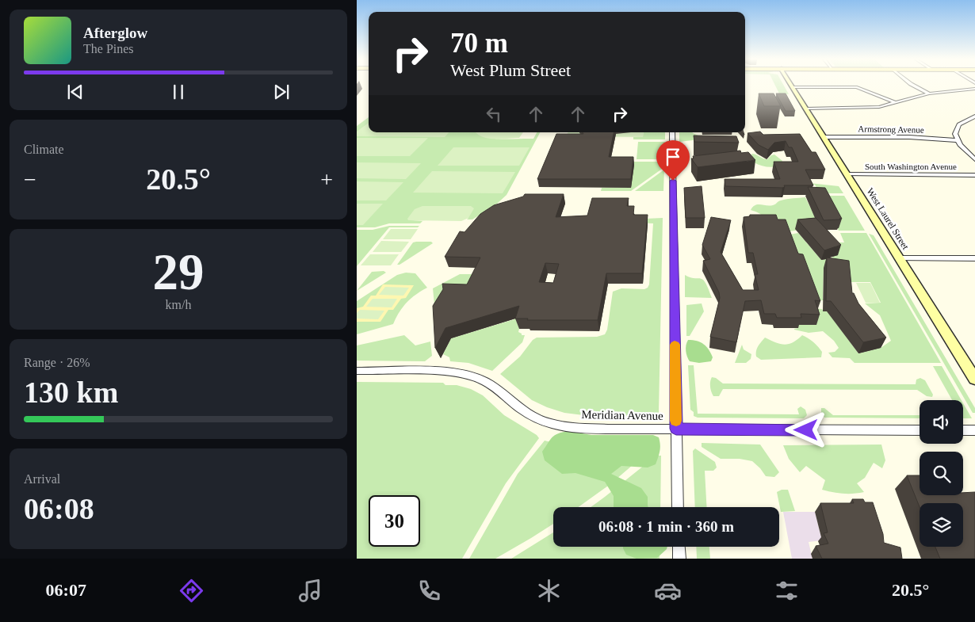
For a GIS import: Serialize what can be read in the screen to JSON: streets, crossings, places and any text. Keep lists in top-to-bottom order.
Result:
{
  "streets": {
    "main road": ["West Laurel Street"],
    "street": ["Armstrong Avenue", "South Washington Avenue", "Meridian Avenue"]
  },
  "crossings": [
    ["Armstrong Avenue", "West Laurel Street"],
    ["South Washington Avenue", "West Laurel Street"]
  ],
  "page": {
    "turn": ["70 m", "West Plum Street"],
    "song": ["Afterglow", "The Pines"],
    "tile": [
      "Climate",
      ["29", "km/h"],
      ["Range · 26%", "130 km"],
      ["Arrival", "06:08"]
    ],
    "heat": ["−", "20.5°", "+"],
    "limit": "30",
    "trip": "06:08 · 1 min · 360 m",
    "tabs": ["06:07", "20.5°"]
  }
}
